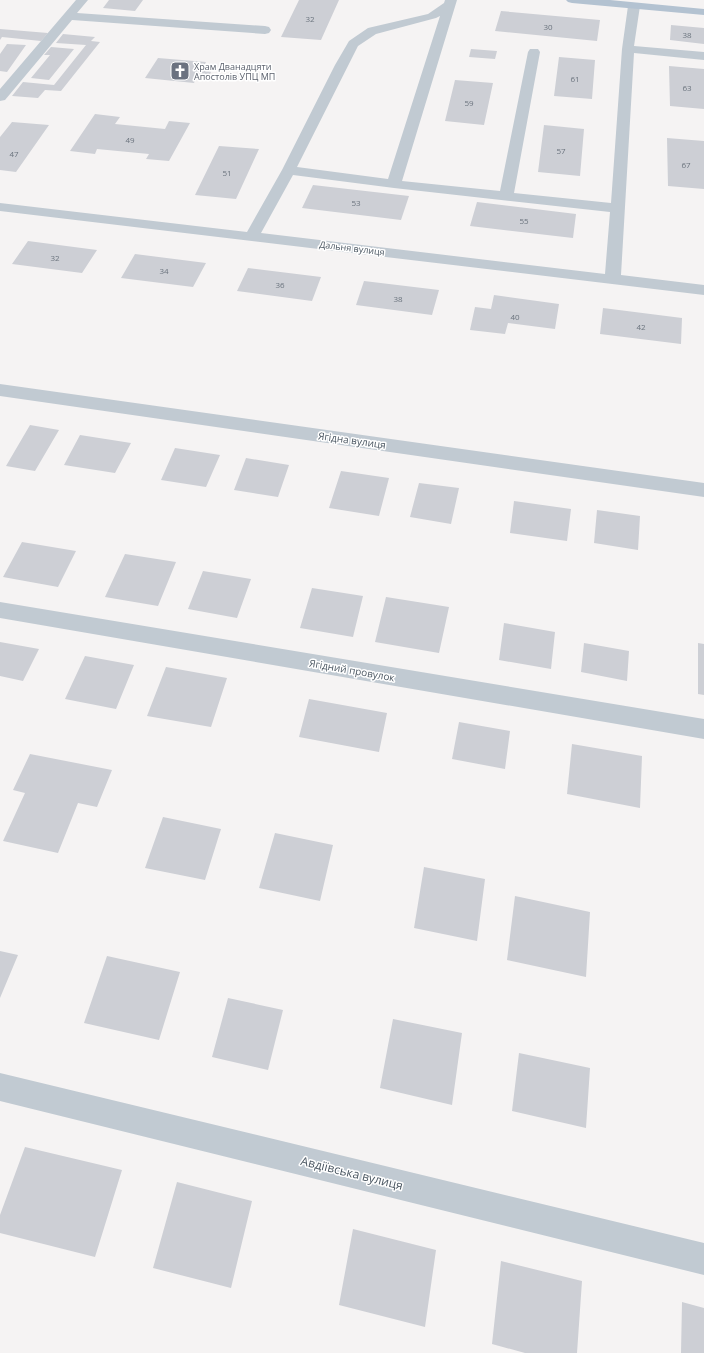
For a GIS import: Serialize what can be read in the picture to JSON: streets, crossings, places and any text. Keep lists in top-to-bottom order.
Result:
{
  "streets": {
    "street": [
      "Дальня вулиця",
      "Ягідна вулиця",
      "Ягідний провулок",
      "Авдіївська вулиця"
    ]
  },
  "places": {
    "church": ["Храм Дванадцяти Апостолів УПЦ МП"]
  },
  "house_numbers": [
    "32",
    "30",
    "38",
    "61",
    "63",
    "59",
    "49",
    "57",
    "47",
    "67",
    "51",
    "53",
    "55",
    "32",
    "34",
    "36",
    "38",
    "40",
    "42"
  ]
}
